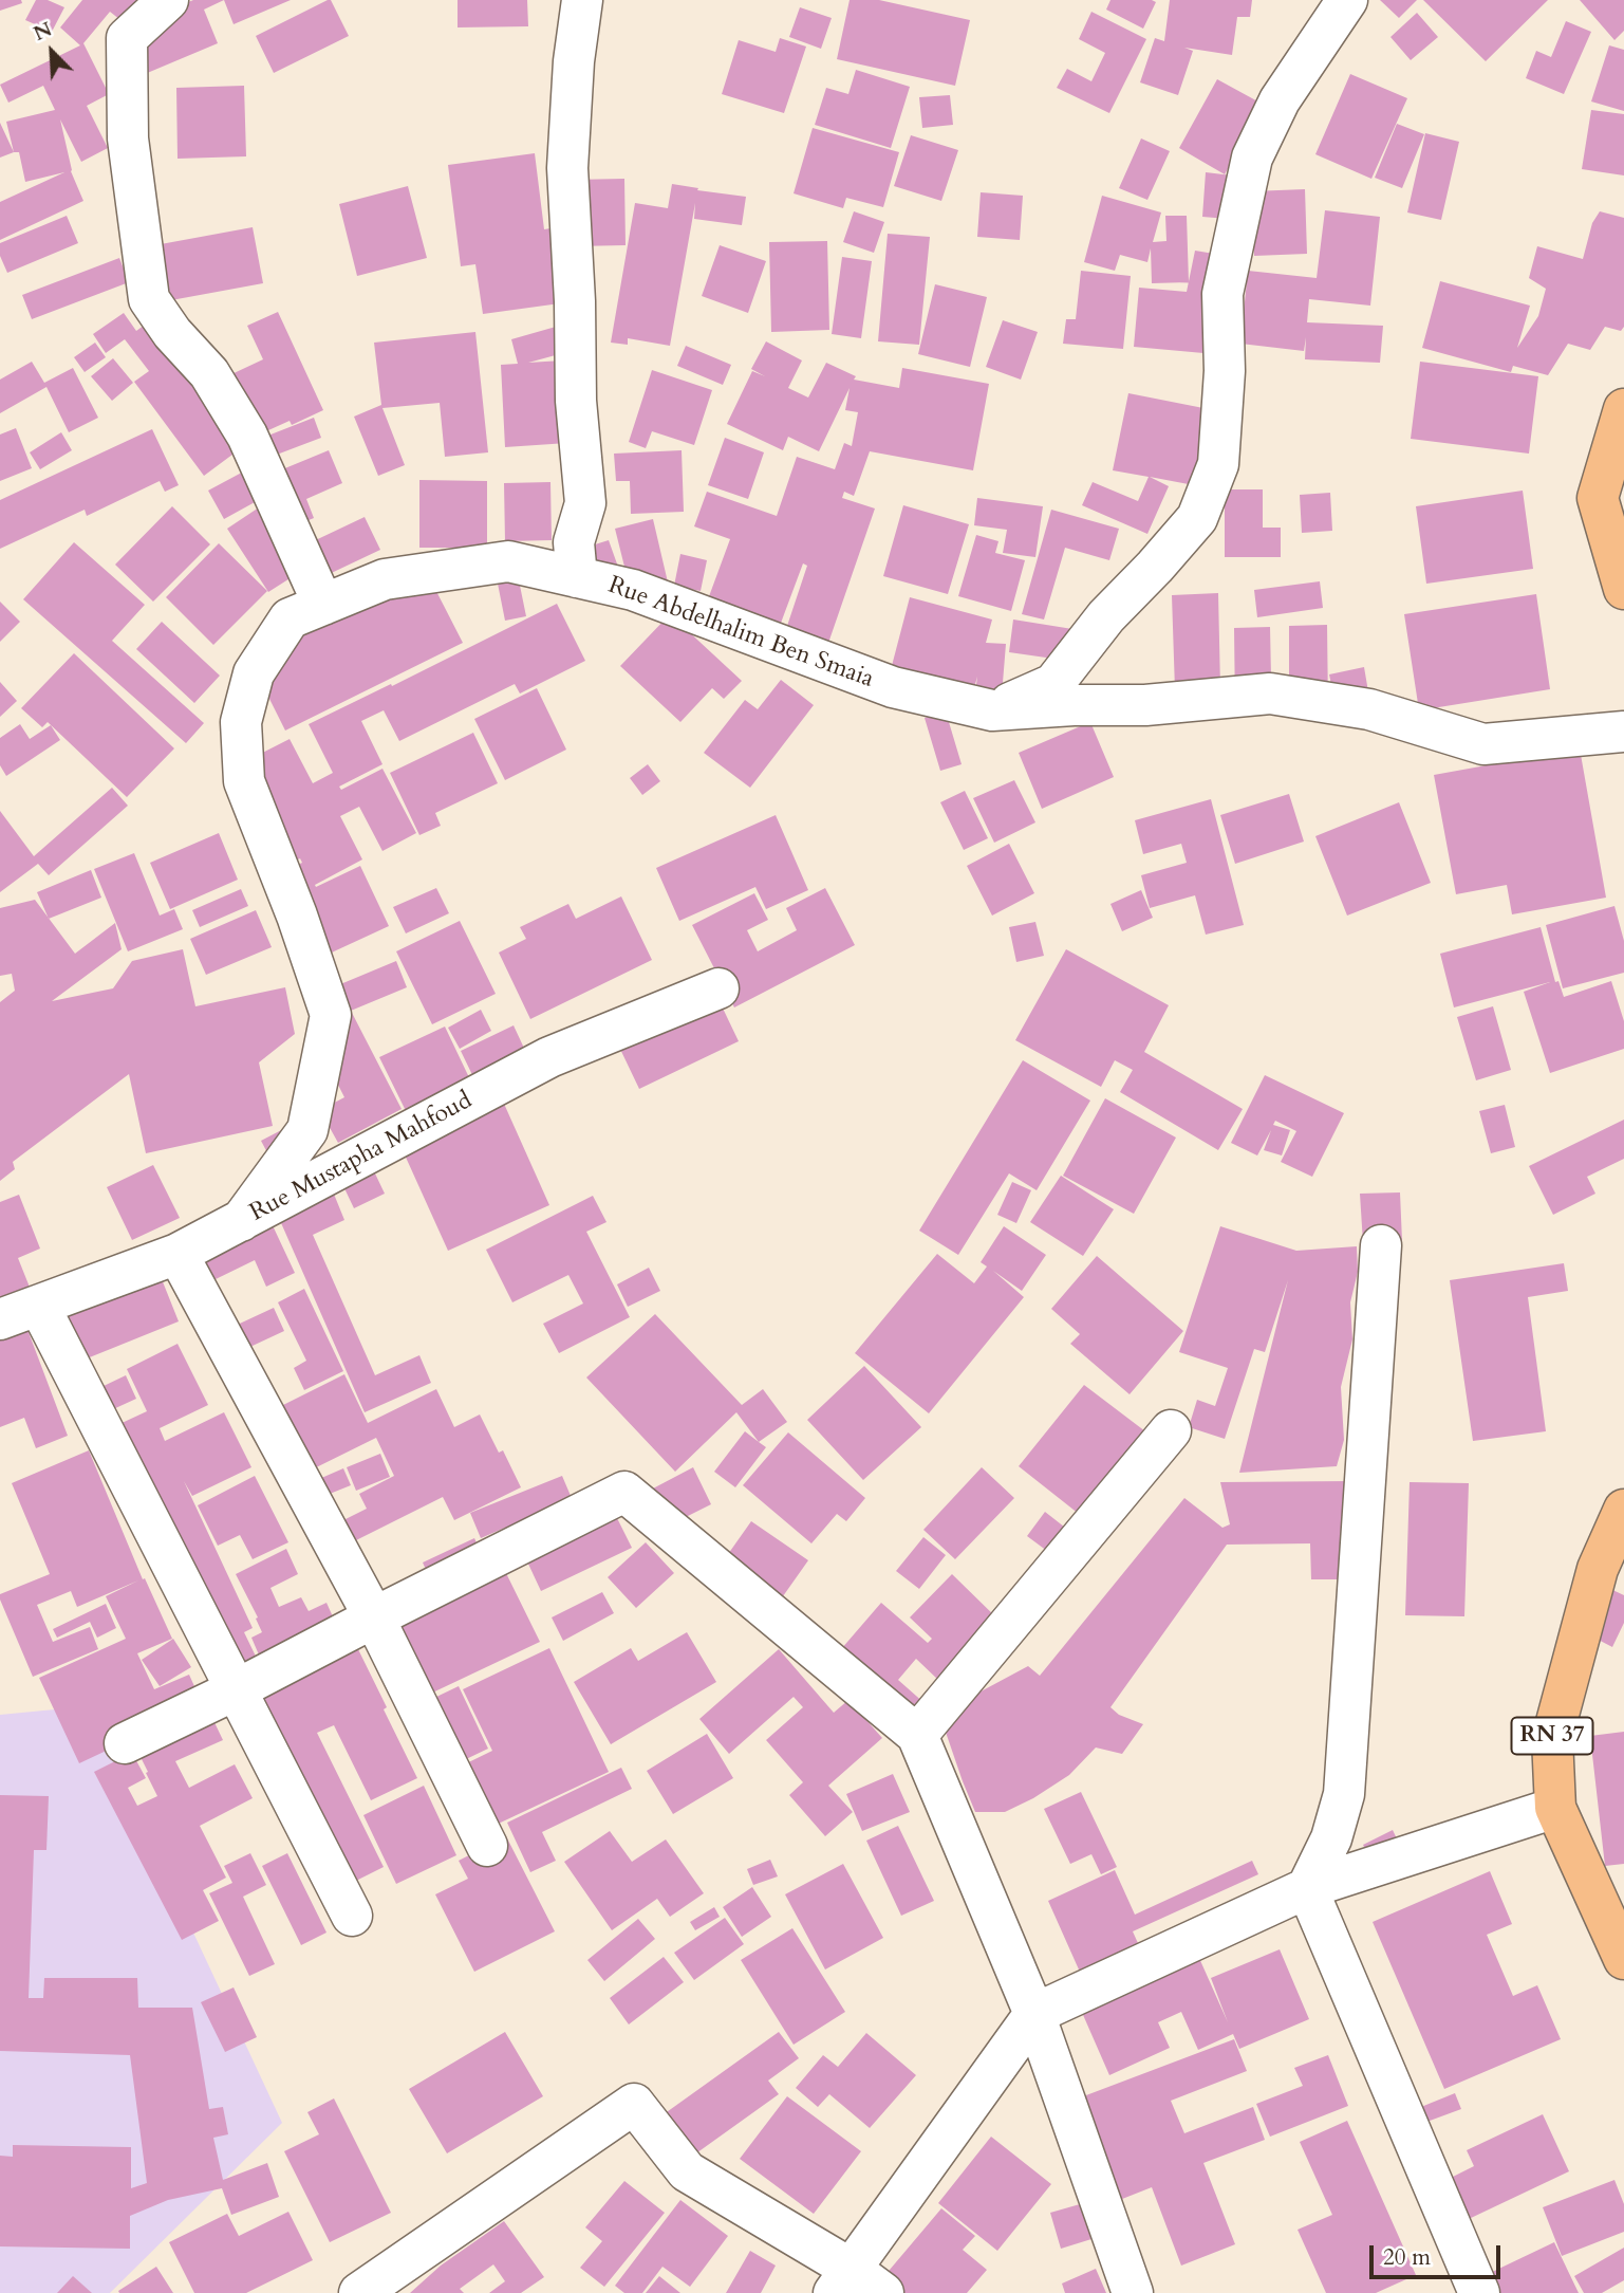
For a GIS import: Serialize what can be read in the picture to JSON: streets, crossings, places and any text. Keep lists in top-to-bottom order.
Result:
{
  "streets": {
    "main road": ["RN 37"],
    "street": ["Rue Abdelhalim Ben Smaia", "Rue Mustapha Mahfoud"]
  },
  "crossings": [
    ["Rue Abdelhalim Ben Smaia", "Rue Mustapha Mahfoud"]
  ],
  "scale_bar": "20 m",
  "north": "top left"
}
